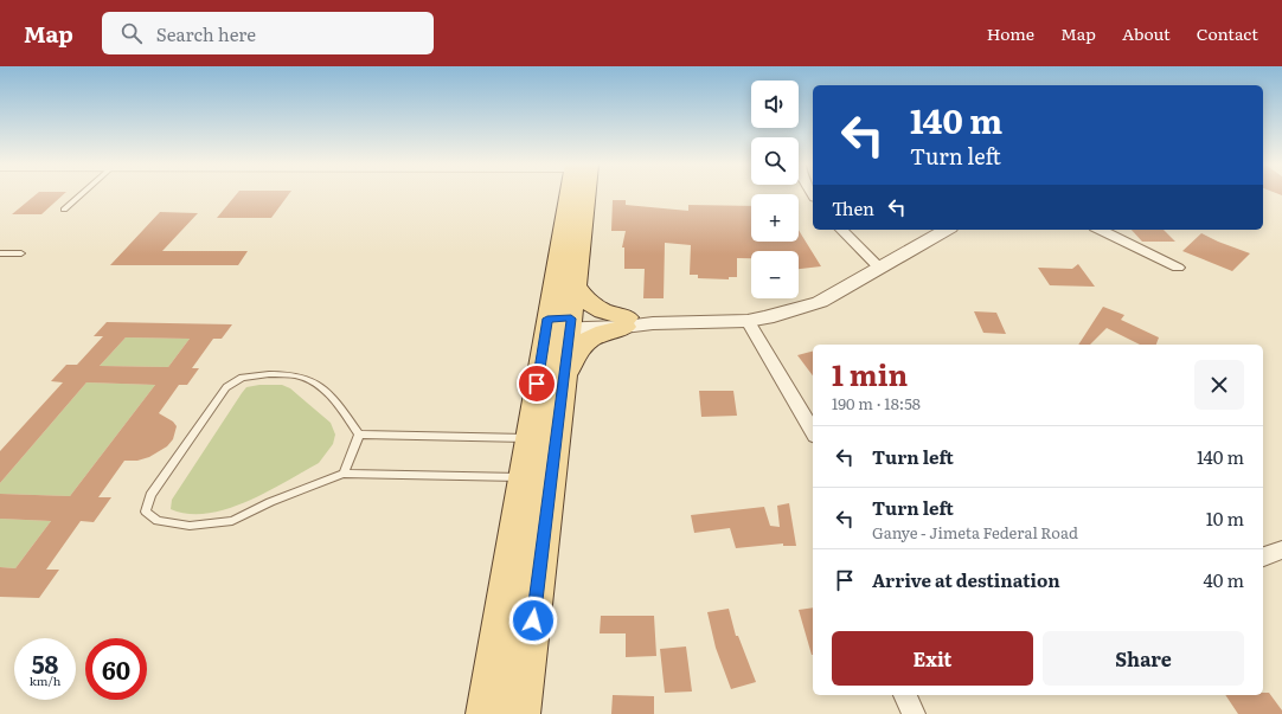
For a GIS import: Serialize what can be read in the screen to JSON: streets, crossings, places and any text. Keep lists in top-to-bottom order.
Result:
{
  "page": {
    "header": "Map",
    "search": "Search here",
    "nav": [
      "Home",
      "Map",
      "About",
      "Contact"
    ],
    "map_buttons": ["+", "−"],
    "turn": ["140 m", "Turn left"],
    "then": "Then",
    "heading": ["1 min", "190 m · 18:58"],
    "list": [
      {
        "name": "Turn left",
        "value": "140 m"
      },
      {
        "name": "Turn left",
        "note": "Ganye - Jimeta Federal Road",
        "value": "10 m"
      },
      {
        "name": "Arrive at destination",
        "value": "40 m"
      }
    ],
    "buttons": ["Exit", "Share"],
    "speed": "58 km/h",
    "limit": "60"
  }
}
